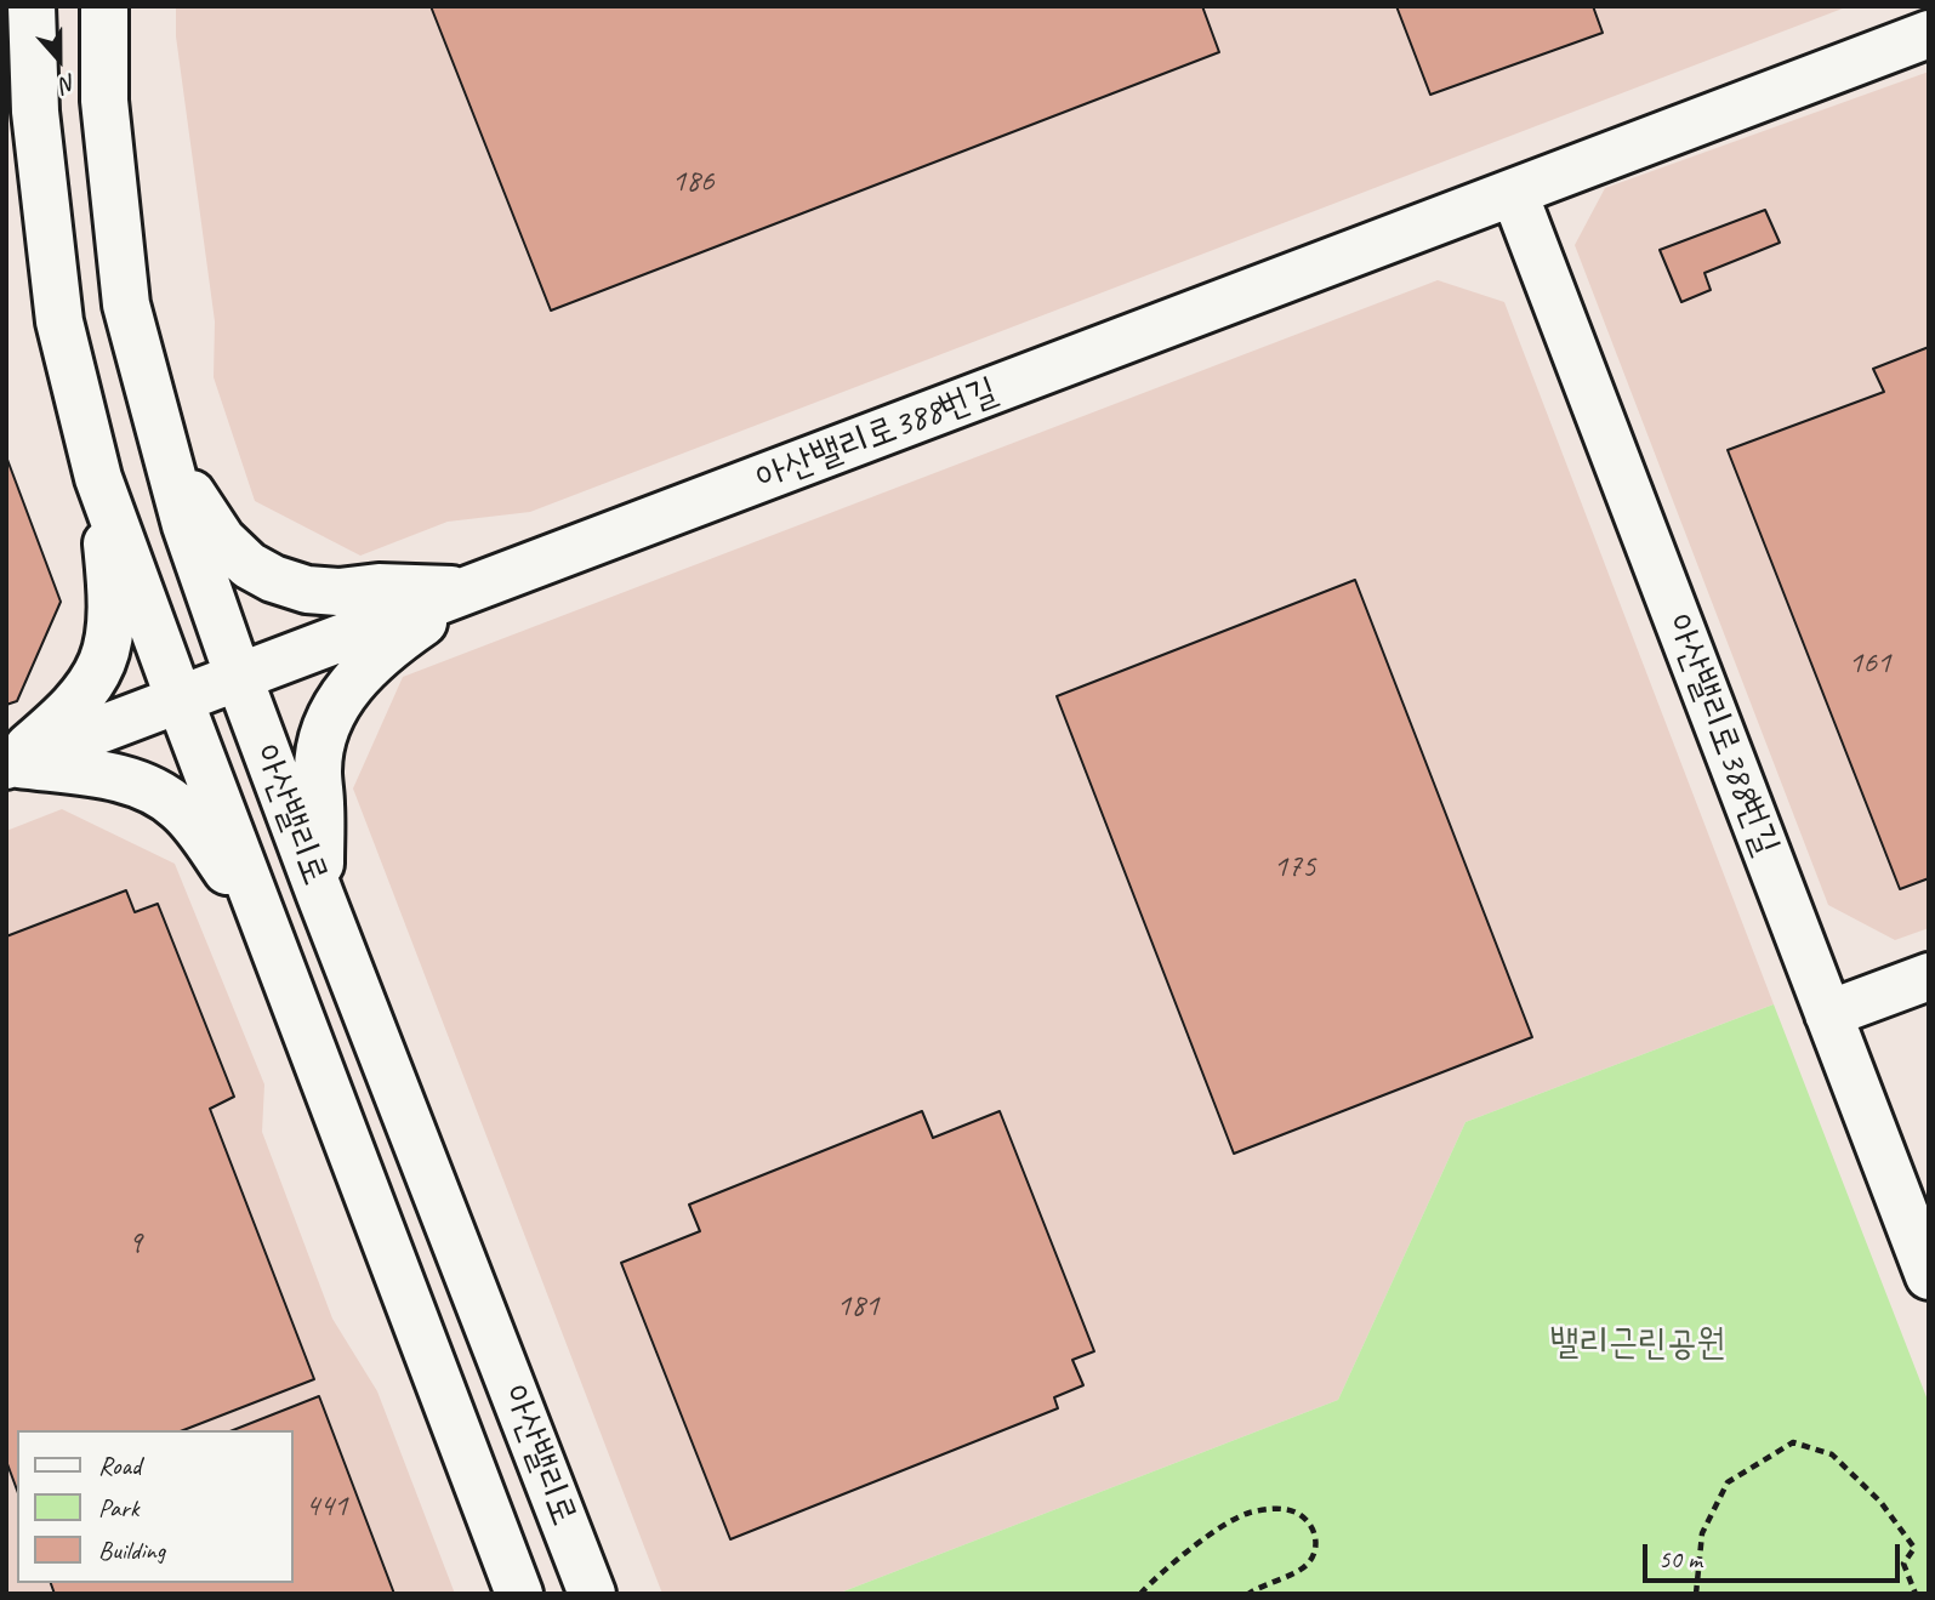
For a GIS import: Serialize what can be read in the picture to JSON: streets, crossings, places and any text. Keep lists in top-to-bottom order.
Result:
{
  "streets": {
    "street": ["아산밸리로388번길", "아산밸리로"]
  },
  "crossings": [
    ["아산밸리로388번길", "아산밸리로"]
  ],
  "parks": ["밸리근린공원"],
  "house_numbers": [
    "186",
    "161",
    "175",
    "9",
    "181",
    "441"
  ],
  "legend": ["Road", "Park", "Building"],
  "scale_bar": "50 m",
  "north": "bottom"
}
